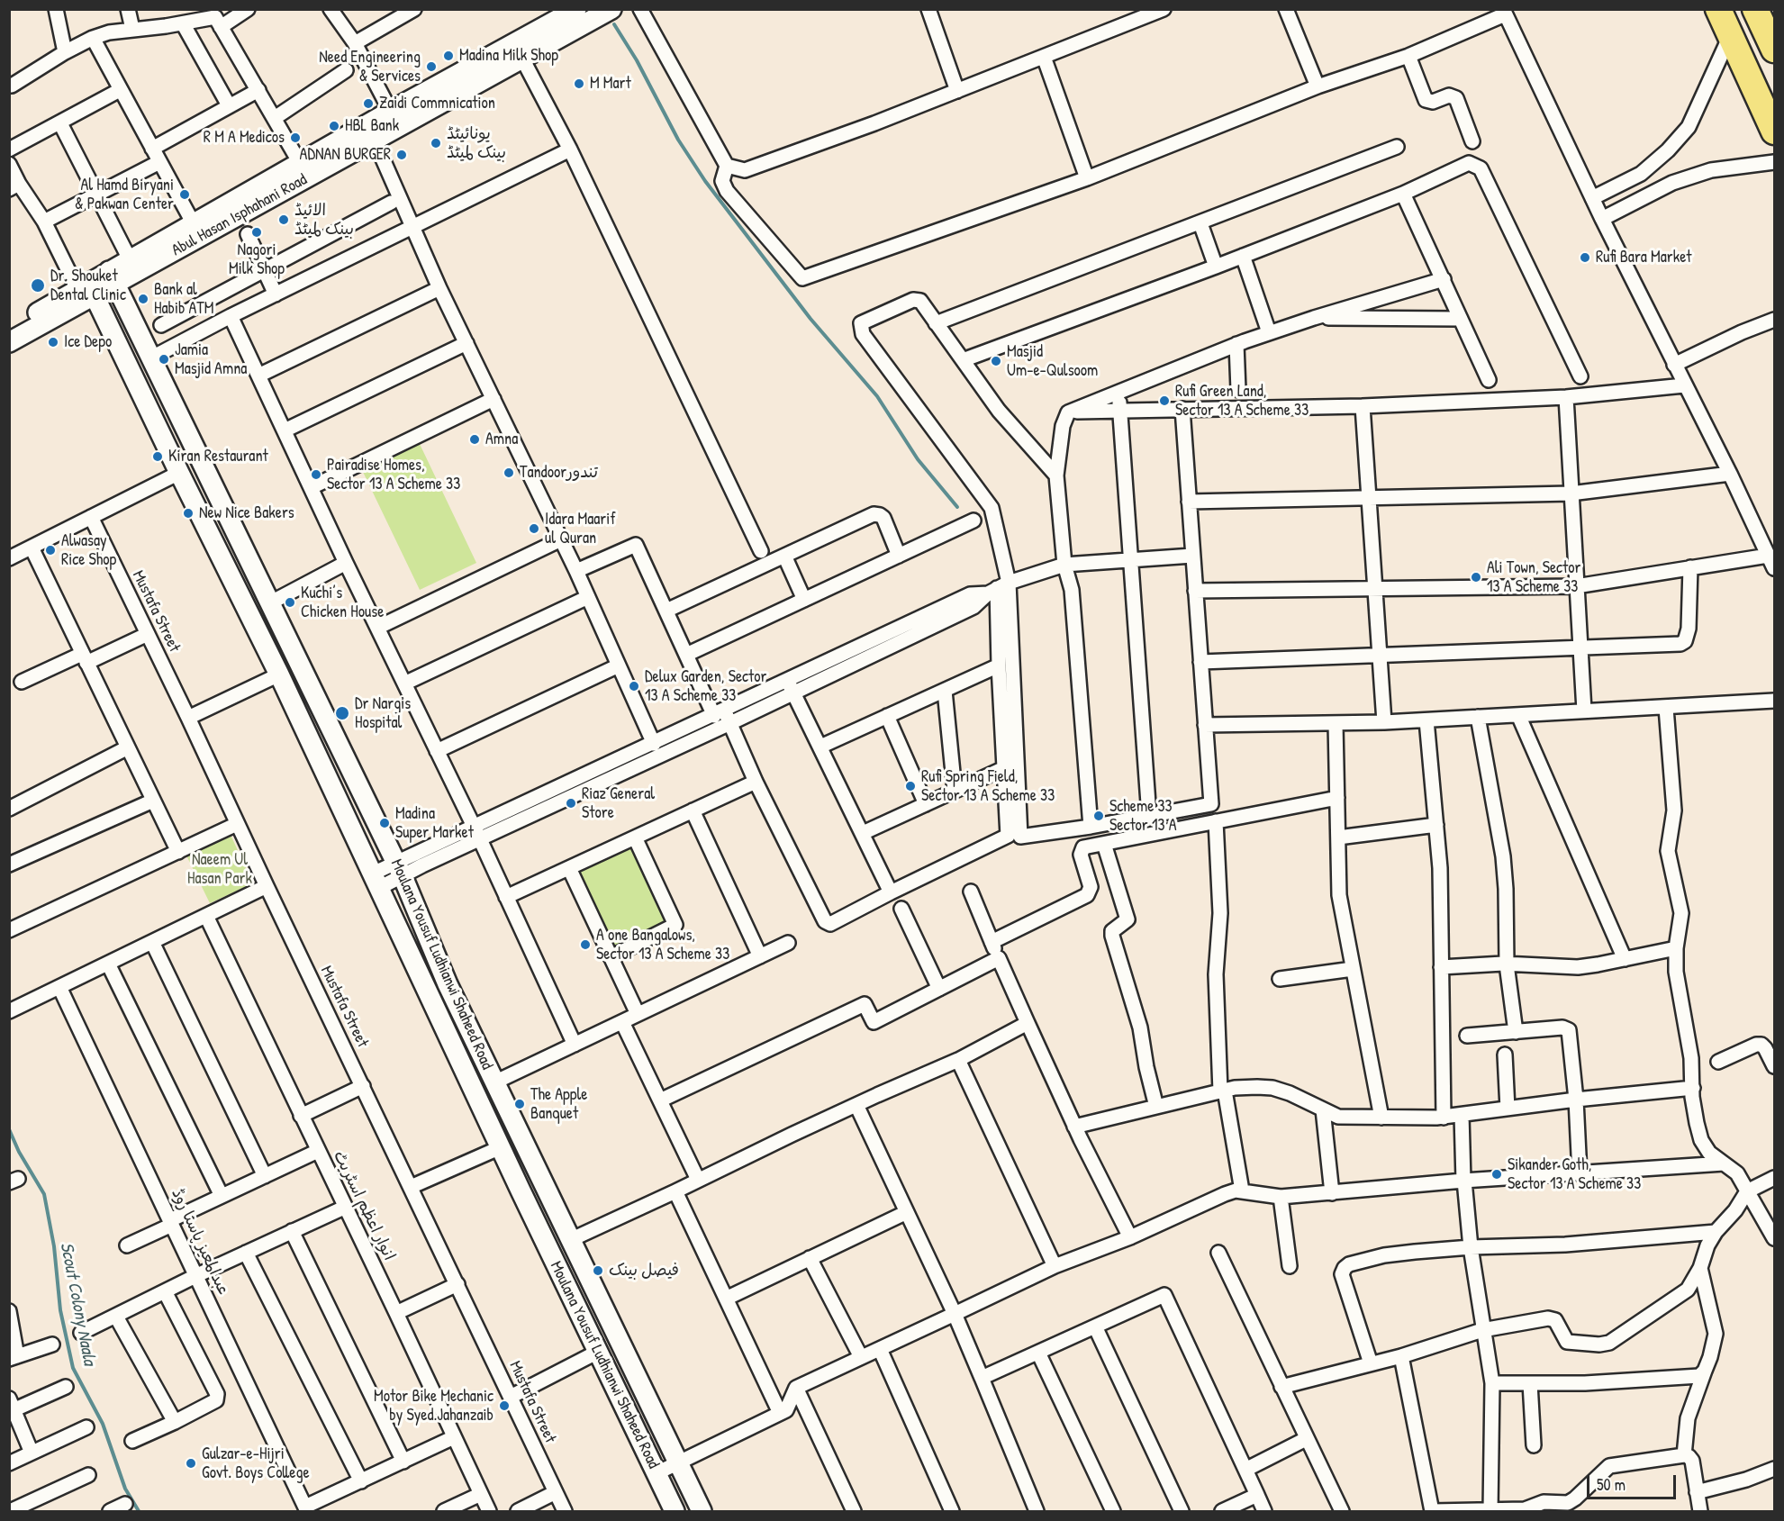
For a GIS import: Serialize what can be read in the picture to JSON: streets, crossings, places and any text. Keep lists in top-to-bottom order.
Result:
{
  "streets": {
    "street": [
      "Abul Hasan Isphahani Road",
      "Mustafa Street",
      "Moulana Yousuf Ludhianwi Shaheed Road",
      "انوار اعظم اسٹریٹ",
      "عبدالمعیز پاستا روڈ"
    ]
  },
  "crossings": [
    ["Abul Hasan Isphahani Road", "Moulana Yousuf Ludhianwi Shaheed Road"]
  ],
  "water": ["Scout Colony Naala"],
  "parks": ["Naeem Ul Hasan Park"],
  "places": [
    "Madina Milk Shop",
    "Need Engineering & Services",
    "M Mart",
    "Zaidi Commnication",
    "HBL Bank",
    "R M A Medicos",
    "یونائیٹڈ بینک لمیٹڈ",
    "ADNAN BURGER",
    "Al Hamd Biryani & Pakwan Center",
    "الائیڈ بینک لمیٹڈ",
    "Nagori Milk Shop",
    "Rufi Bara Market",
    "Dr. Shouket Dental Clinic",
    "Bank al Habib ATM",
    "Ice Depo",
    "Jamia Masjid Amna",
    "Masjid Um-e-Qulsoom",
    "Rufi Green Land, Sector 13 A Scheme 33",
    "Amna",
    "Kiran Restaurant",
    "Tandoorتندور",
    "Pairadise Homes, Sector 13 A Scheme 33",
    "New Nice Bakers",
    "Idara Maarif ul Quran",
    "Alwasay Rice Shop",
    "Ali Town, Sector 13 A Scheme 33",
    "Kuchi’s Chicken House",
    "Delux Garden, Sector 13 A Scheme 33",
    "Dr Nargis Hospital",
    "Rufi Spring Field, Sector 13 A Scheme 33",
    "Riaz General Store",
    "Scheme 33 Sector 13 A",
    "Madina Super Market",
    "A one Bangalows, Sector 13 A Scheme 33",
    "The Apple Banquet",
    "Sikander Goth, Sector 13 A Scheme 33",
    "فیصل بینک",
    "Motor Bike Mechanic by Syed.Jahanzaib",
    "Gulzar-e-Hijri Govt. Boys College"
  ],
  "scale_bar": "50 m"
}
